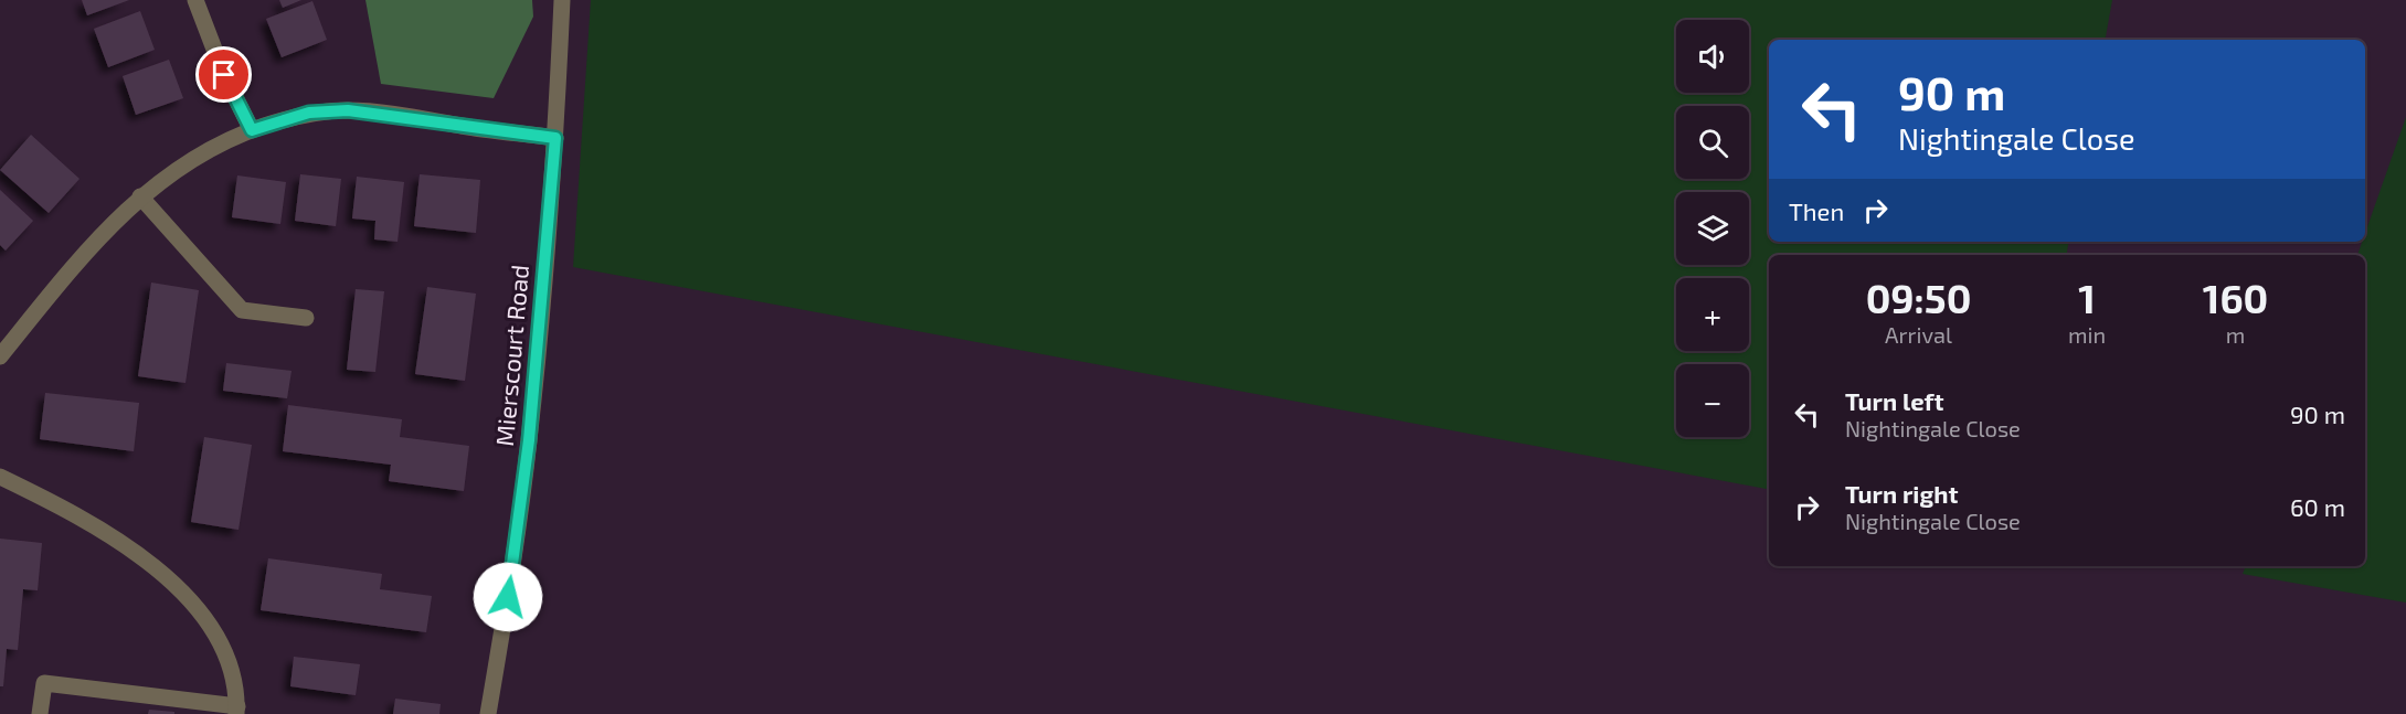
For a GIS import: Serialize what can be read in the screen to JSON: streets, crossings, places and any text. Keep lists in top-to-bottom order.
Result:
{
  "streets": {
    "street": ["Mierscourt Road"]
  },
  "page": {
    "map_buttons": ["+", "−"],
    "turn": ["90 m", "Nightingale Close"],
    "then": "Then",
    "eta": [
      "09:50",
      "Arrival",
      "1",
      "min",
      "160",
      "m"
    ],
    "list": [
      {
        "name": "Turn left",
        "note": "Nightingale Close",
        "value": "90 m"
      },
      {
        "name": "Turn right",
        "note": "Nightingale Close",
        "value": "60 m"
      }
    ]
  }
}
